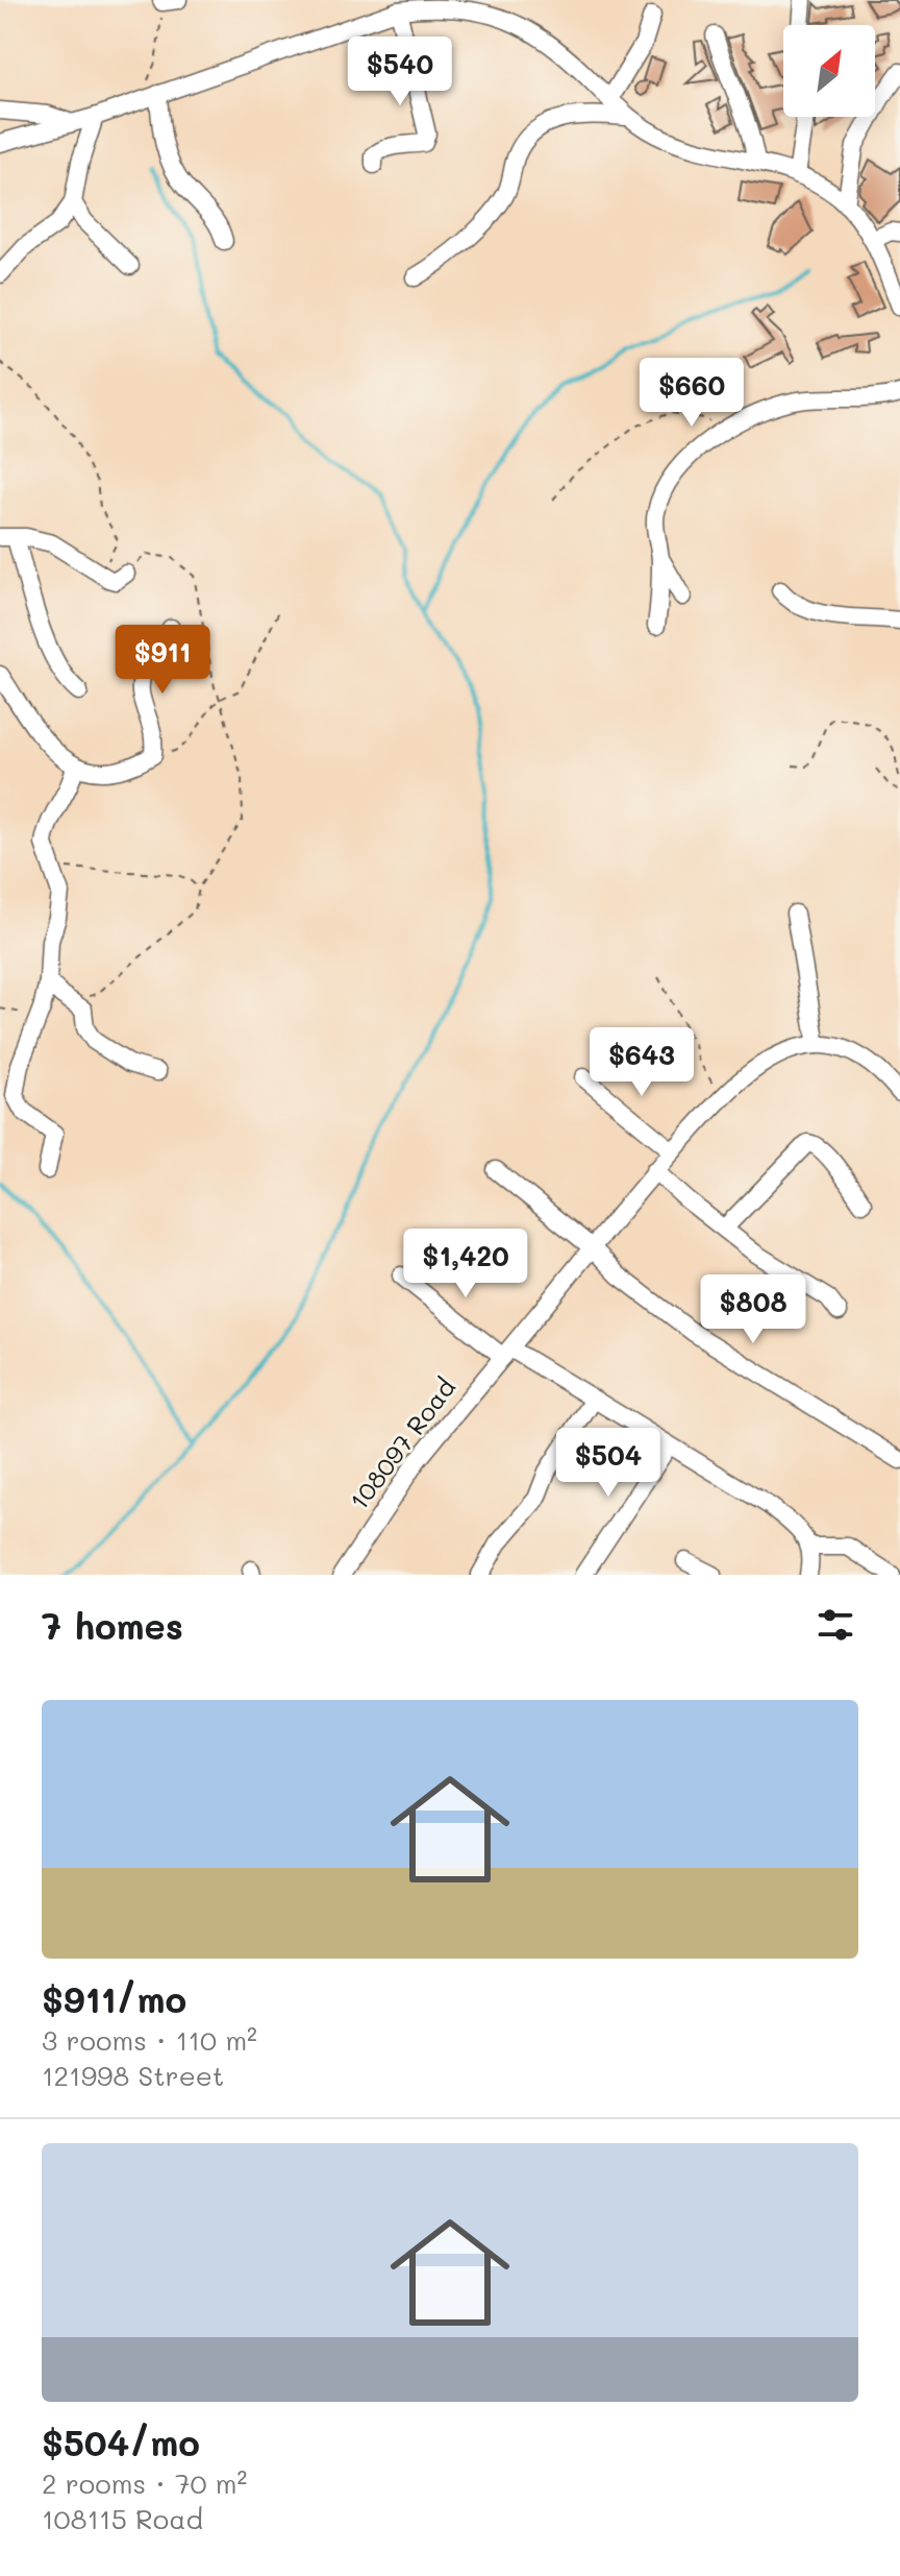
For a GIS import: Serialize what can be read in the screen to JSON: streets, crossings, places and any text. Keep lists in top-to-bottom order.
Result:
{
  "streets": {
    "street": ["108097 Road"]
  },
  "north": "top right",
  "page": {
    "price": [
      "$540",
      "$660",
      "$911",
      "$643",
      "$1,420",
      "$808",
      "$504"
    ],
    "heading": "7 homes",
    "list": [
      {
        "name": "$911/mo",
        "note": "3 rooms · 110 m² · 121998 Street"
      },
      {
        "name": "$504/mo",
        "note": "2 rooms · 70 m² · 108115 Road"
      }
    ]
  }
}
